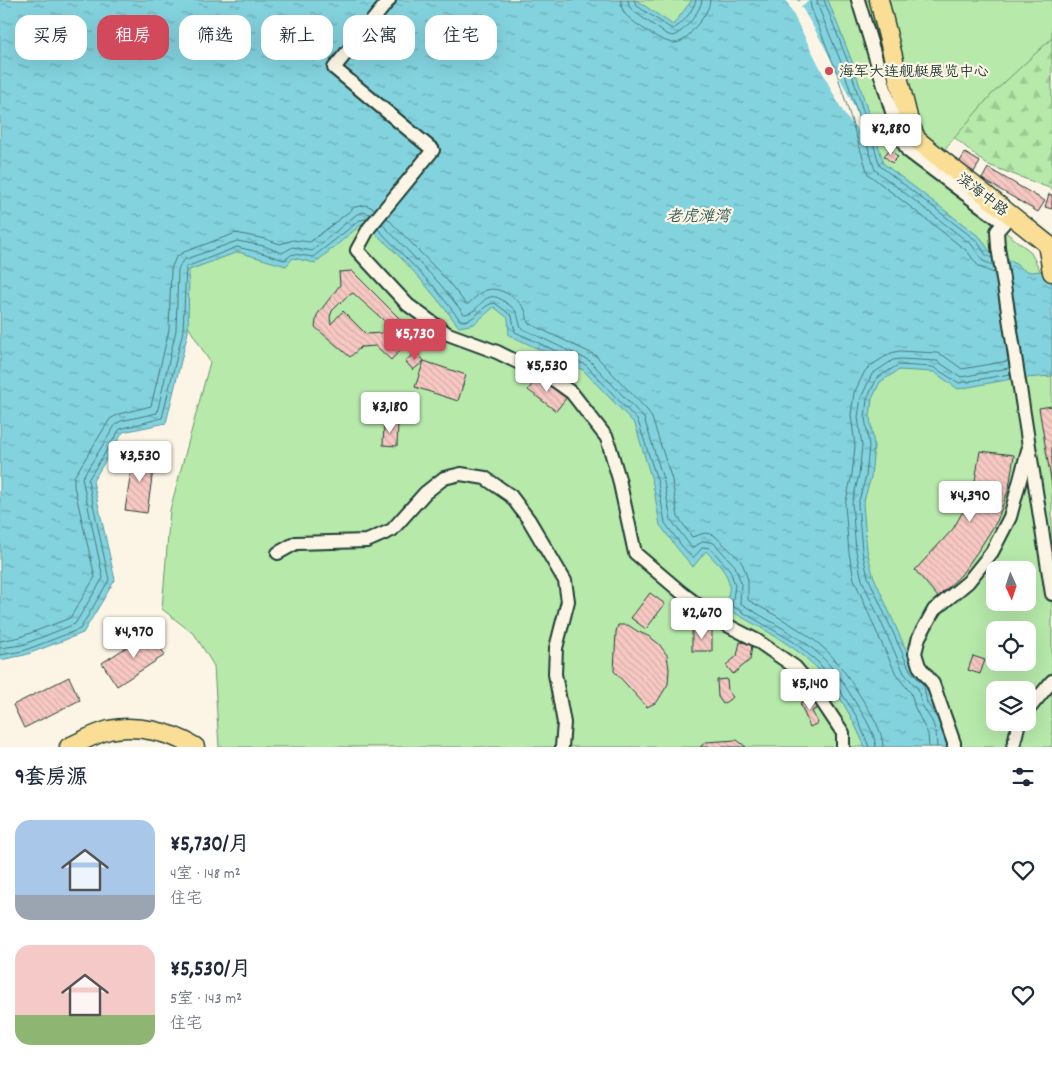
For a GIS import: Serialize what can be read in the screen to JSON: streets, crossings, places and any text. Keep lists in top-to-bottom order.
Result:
{
  "streets": {
    "highway": ["滨海中路"]
  },
  "water": ["老虎滩湾"],
  "places": ["海军大连舰艇展览中心"],
  "north": "bottom",
  "page": {
    "chip": [
      "买房",
      "租房",
      "筛选",
      "新上",
      "公寓",
      "住宅"
    ],
    "price": [
      "¥2,880",
      "¥5,730",
      "¥5,530",
      "¥3,180",
      "¥3,530",
      "¥4,390",
      "¥2,670",
      "¥4,970",
      "¥5,140"
    ],
    "heading": "9套房源",
    "list": [
      {
        "name": "¥5,730/月",
        "note": "4室 · 148 m² · 住宅"
      },
      {
        "name": "¥5,530/月",
        "note": "5室 · 143 m² · 住宅"
      }
    ]
  }
}
